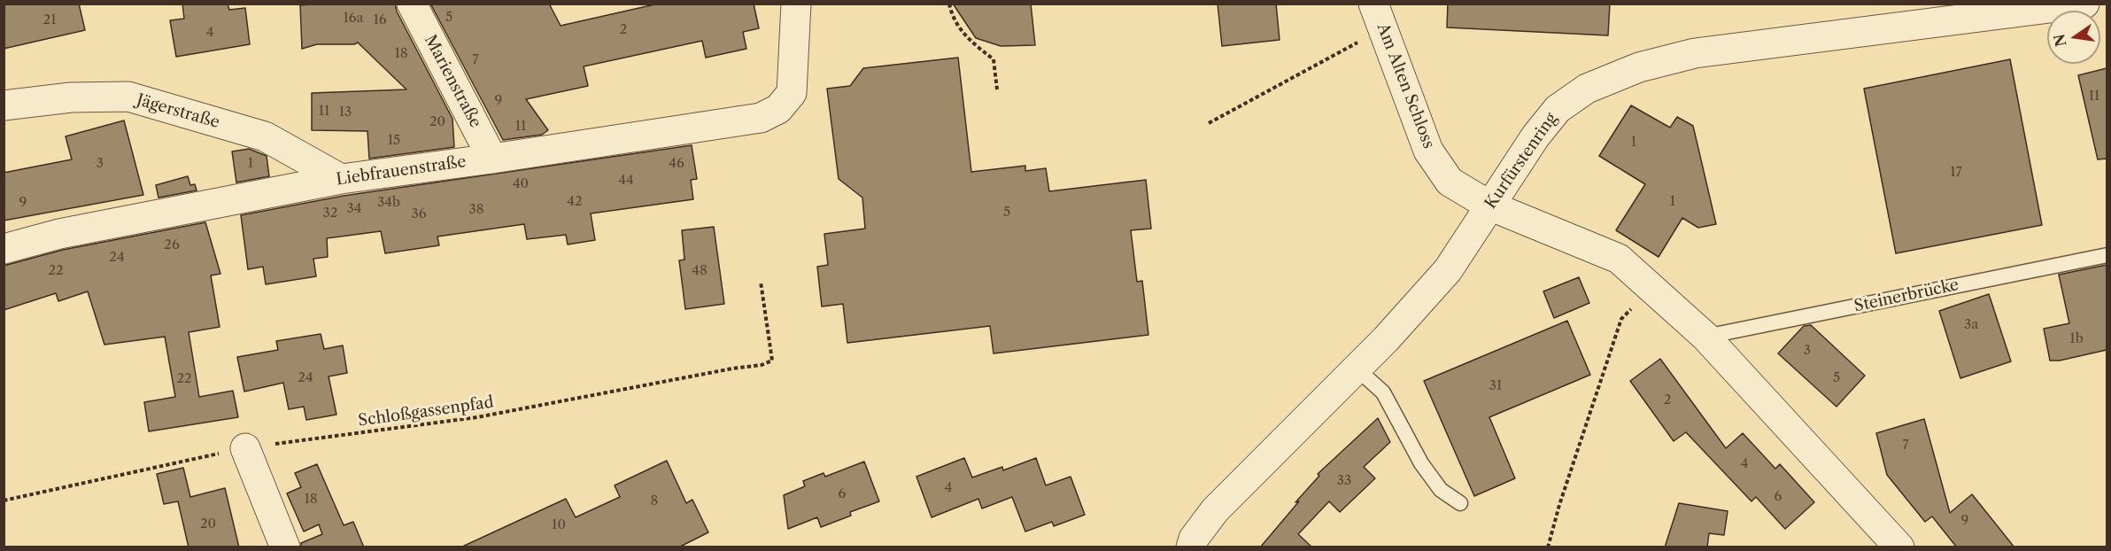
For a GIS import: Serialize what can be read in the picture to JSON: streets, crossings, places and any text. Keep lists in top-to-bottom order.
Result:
{
  "streets": {
    "street": [
      "Marienstraße",
      "Am Alten Schloss",
      "Jägerstraße",
      "Kurfürstenring",
      "Liebfrauenstraße"
    ],
    "lane": ["Steinerbrücke"],
    "path": ["Schloßgassenpfad"]
  },
  "crossings": [
    ["Marienstraße", "Liebfrauenstraße"],
    ["Am Alten Schloss", "Kurfürstenring"],
    ["Jägerstraße", "Liebfrauenstraße"]
  ],
  "house_numbers": [
    "5",
    "16a",
    "21",
    "16",
    "2",
    "4",
    "18",
    "7",
    "11",
    "9",
    "11",
    "13",
    "20",
    "11",
    "15",
    "1",
    "3",
    "1",
    "46",
    "17",
    "44",
    "40",
    "42",
    "1",
    "9",
    "34b",
    "34",
    "38",
    "5",
    "32",
    "36",
    "26",
    "24",
    "22",
    "48",
    "3a",
    "1b",
    "3",
    "24",
    "5",
    "22",
    "31",
    "2",
    "7",
    "4",
    "33",
    "4",
    "6",
    "6",
    "18",
    "8",
    "9",
    "20",
    "10"
  ],
  "north": "left"
}
